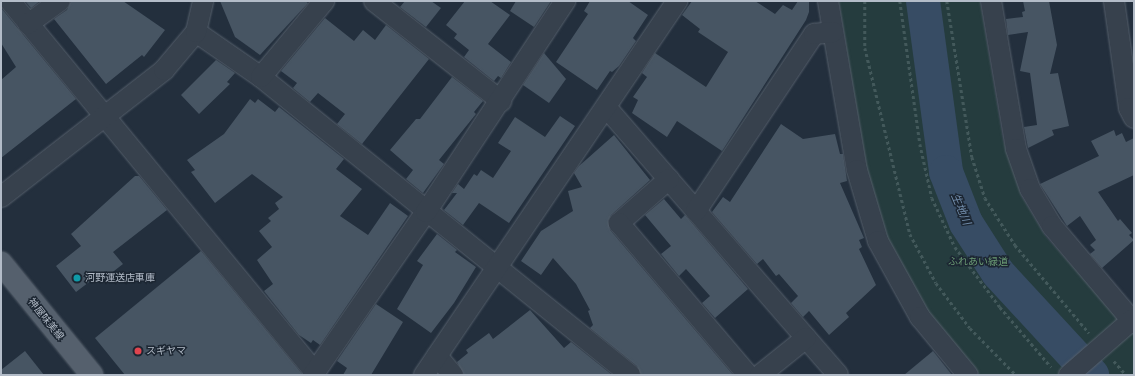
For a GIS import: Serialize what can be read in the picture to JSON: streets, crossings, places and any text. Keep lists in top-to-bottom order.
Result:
{
  "streets": {
    "main road": ["神屋味美線"]
  },
  "water": ["生地川"],
  "parks": ["ふれあい緑道"],
  "places": ["河野運送店車庫", "スギヤマ"]
}
